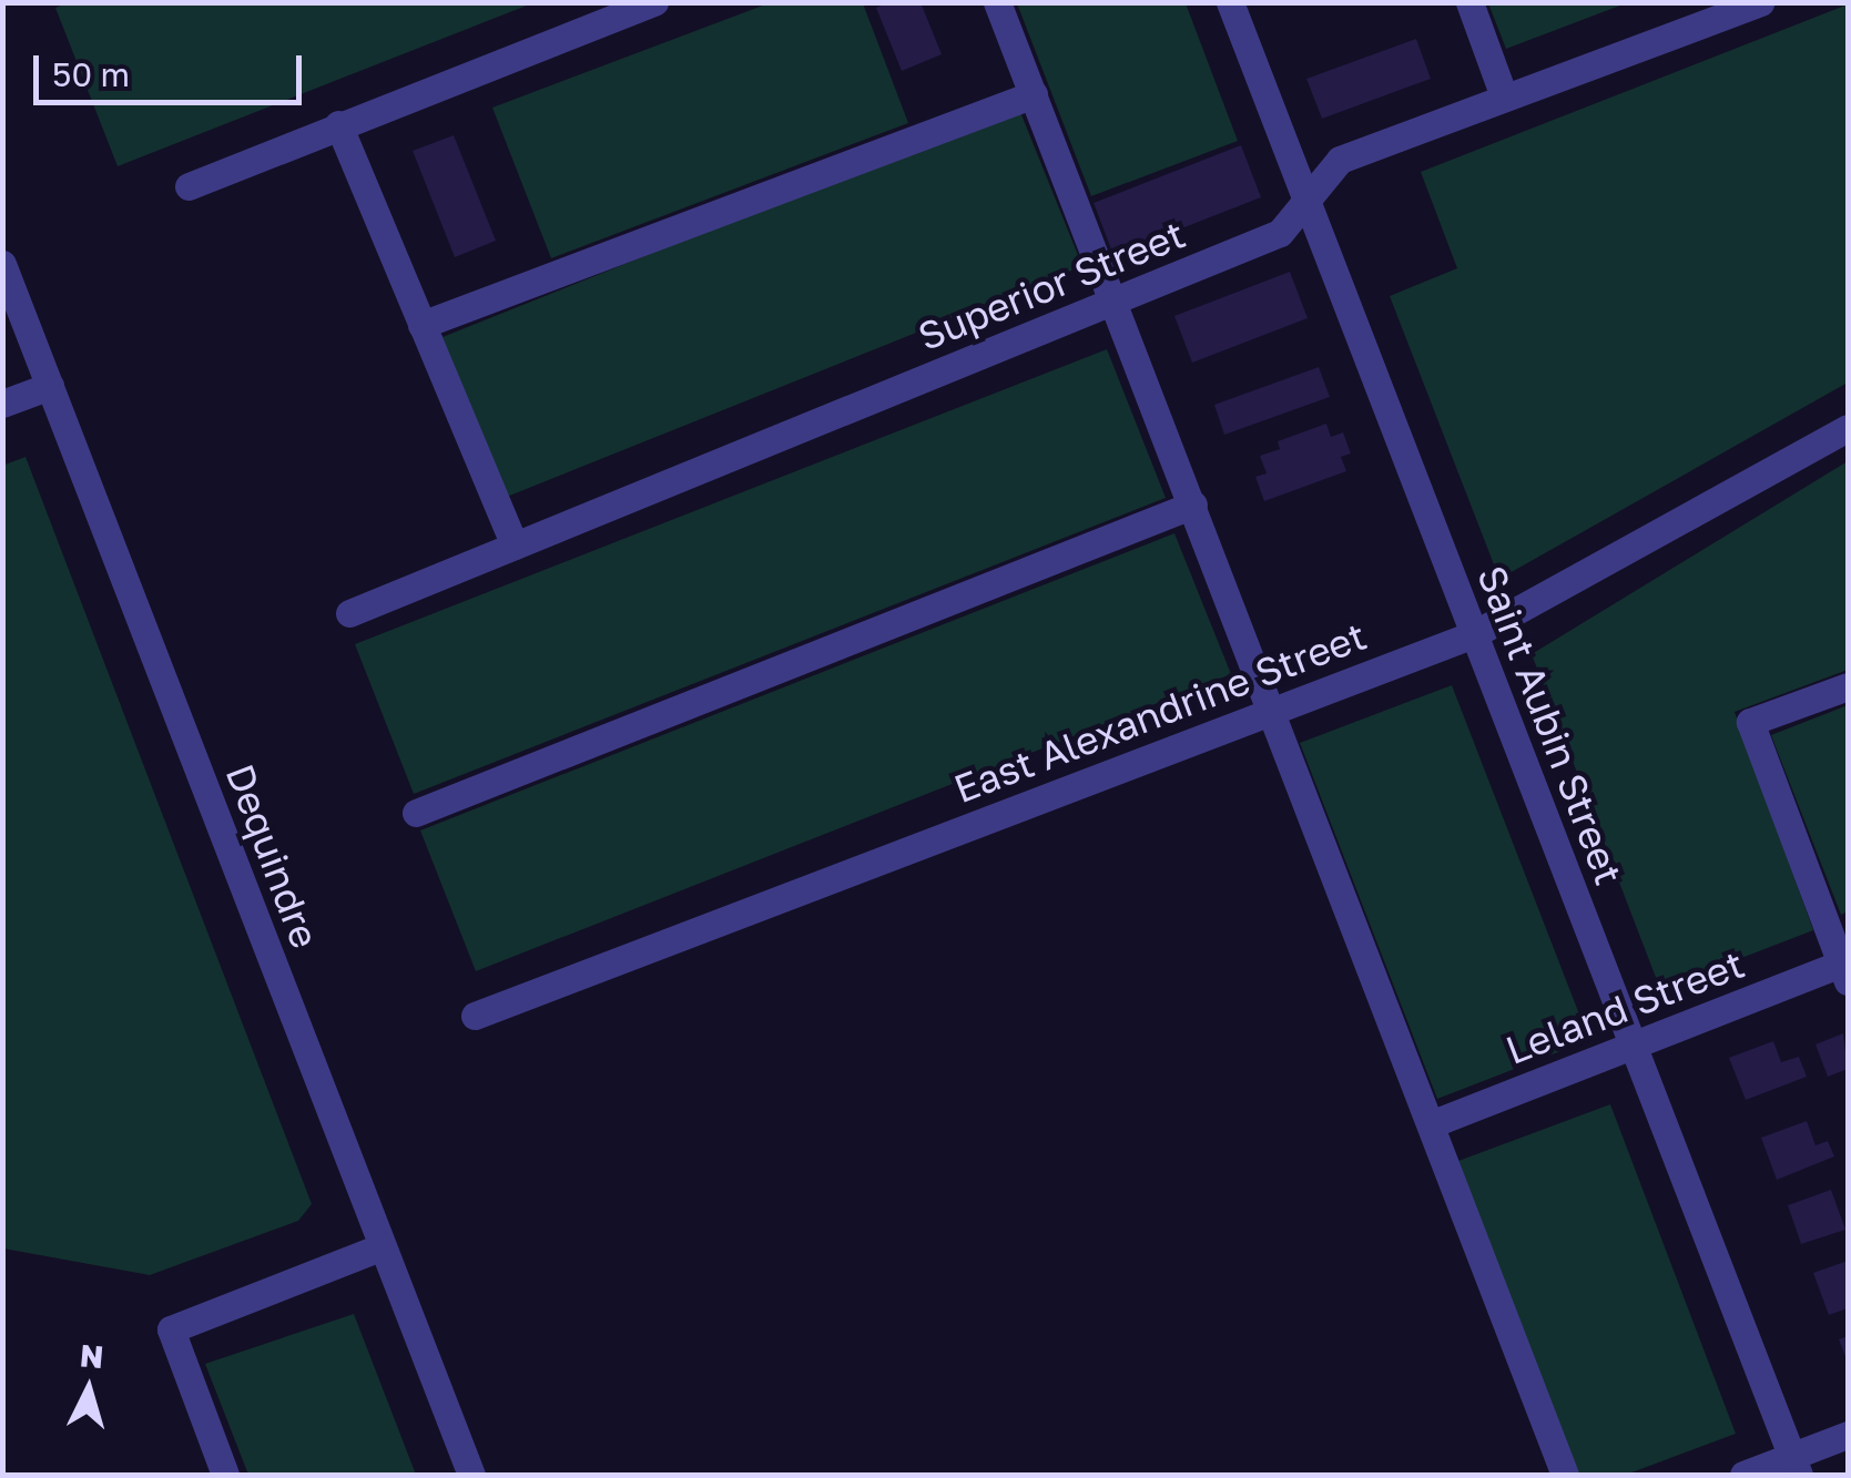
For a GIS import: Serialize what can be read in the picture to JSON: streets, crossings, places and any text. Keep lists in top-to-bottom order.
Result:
{
  "streets": {
    "street": [
      "Superior Street",
      "East Alexandrine Street",
      "Saint Aubin Street",
      "Dequindre",
      "Leland Street"
    ]
  },
  "crossings": [
    ["Superior Street", "Saint Aubin Street"],
    ["East Alexandrine Street", "Saint Aubin Street"],
    ["Saint Aubin Street", "Leland Street"]
  ],
  "scale_bar": "50 m",
  "north": "top"
}
